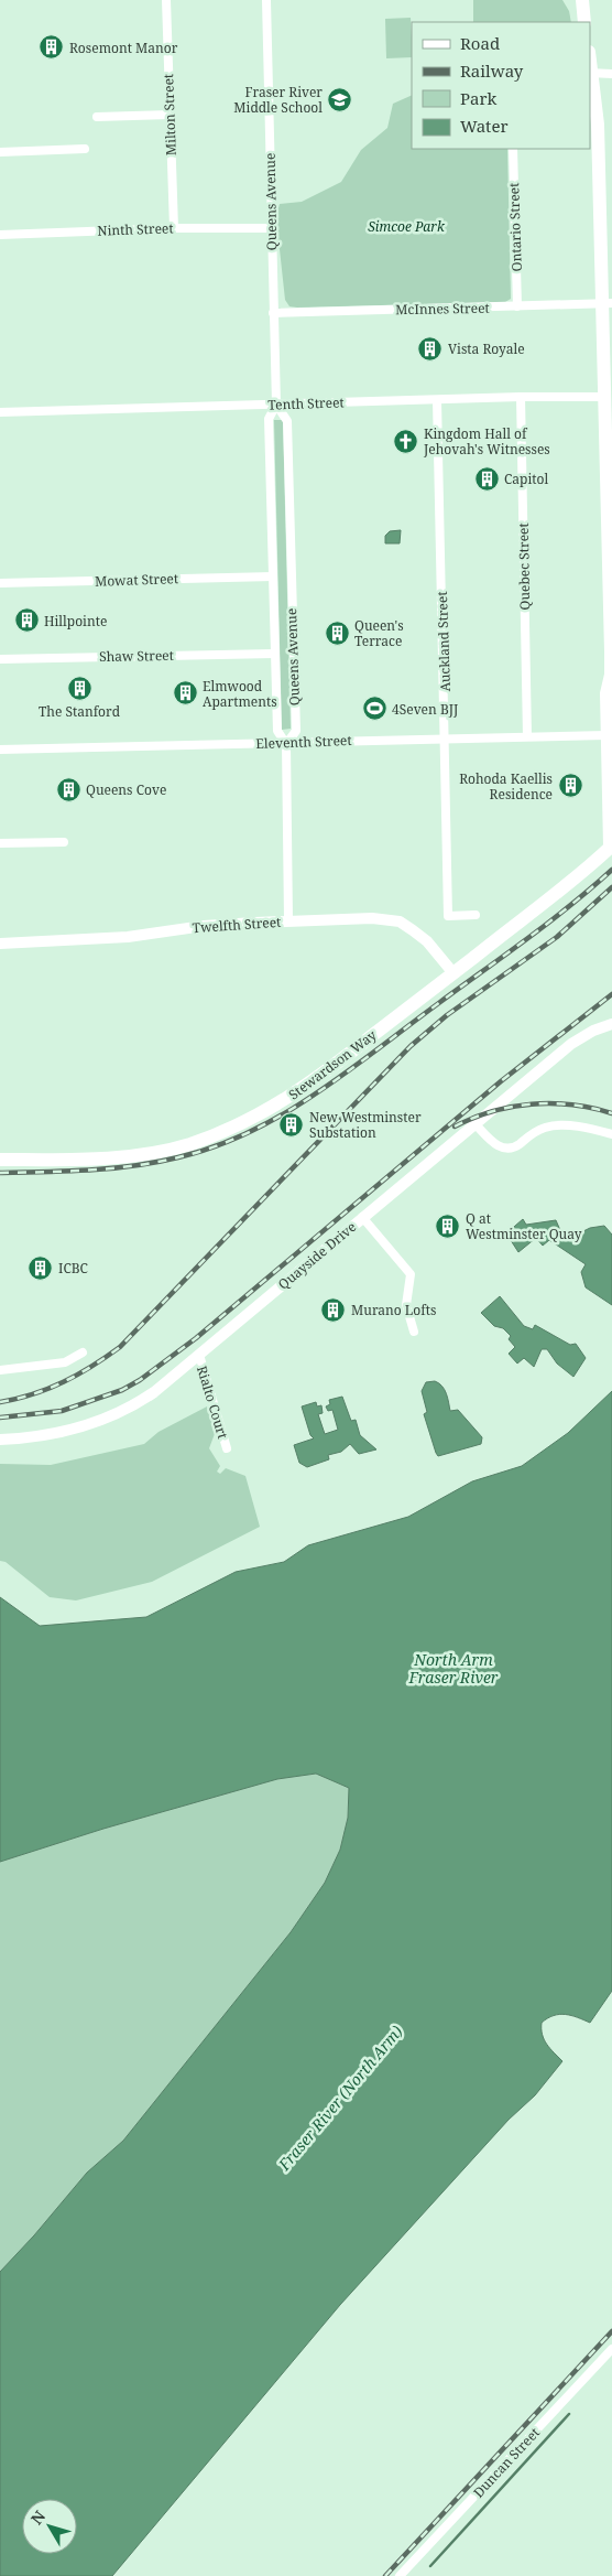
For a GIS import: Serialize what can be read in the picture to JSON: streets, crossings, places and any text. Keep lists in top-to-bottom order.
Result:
{
  "streets": {
    "main road": ["Stewardson Way"],
    "street": [
      "Milton Street",
      "Queens Avenue",
      "Ontario Street",
      "Ninth Street",
      "McInnes Street",
      "Tenth Street",
      "Quebec Street",
      "Mowat Street",
      "Auckland Street",
      "Shaw Street",
      "Eleventh Street",
      "Twelfth Street",
      "Quayside Drive",
      "Rialto Court",
      "Duncan Street"
    ]
  },
  "crossings": [
    ["Milton Street", "Ninth Street"],
    ["Queens Avenue", "Ninth Street"],
    ["Queens Avenue", "McInnes Street"],
    ["Queens Avenue", "Tenth Street"],
    ["Queens Avenue", "Mowat Street"],
    ["Queens Avenue", "Shaw Street"],
    ["Queens Avenue", "Eleventh Street"],
    ["Queens Avenue", "Twelfth Street"],
    ["Ontario Street", "McInnes Street"],
    ["Tenth Street", "Quebec Street"],
    ["Tenth Street", "Auckland Street"],
    ["Quebec Street", "Eleventh Street"],
    ["Auckland Street", "Eleventh Street"],
    ["Twelfth Street", "Stewardson Way"],
    ["Quayside Drive", "Rialto Court"]
  ],
  "water": ["North Arm Fraser River", "Fraser River (North Arm)"],
  "parks": ["Simcoe Park"],
  "places": {
    "building": [
      "Rosemont Manor",
      "Vista Royale",
      "Capitol",
      "Hillpointe",
      "Queen's Terrace",
      "The Stanford",
      "Elmwood Apartments",
      "Rohoda Kaellis Residence",
      "Queens Cove",
      "New Westminster Substation",
      "Q at Westminster Quay",
      "ICBC",
      "Murano Lofts"
    ],
    "school or university": ["Fraser River Middle School"],
    "church": ["Kingdom Hall of Jehovah's Witnesses"],
    "sports": ["4Seven BJJ"]
  },
  "legend": [
    "Road",
    "Railway",
    "Park",
    "Water"
  ],
  "north": "top left"
}
